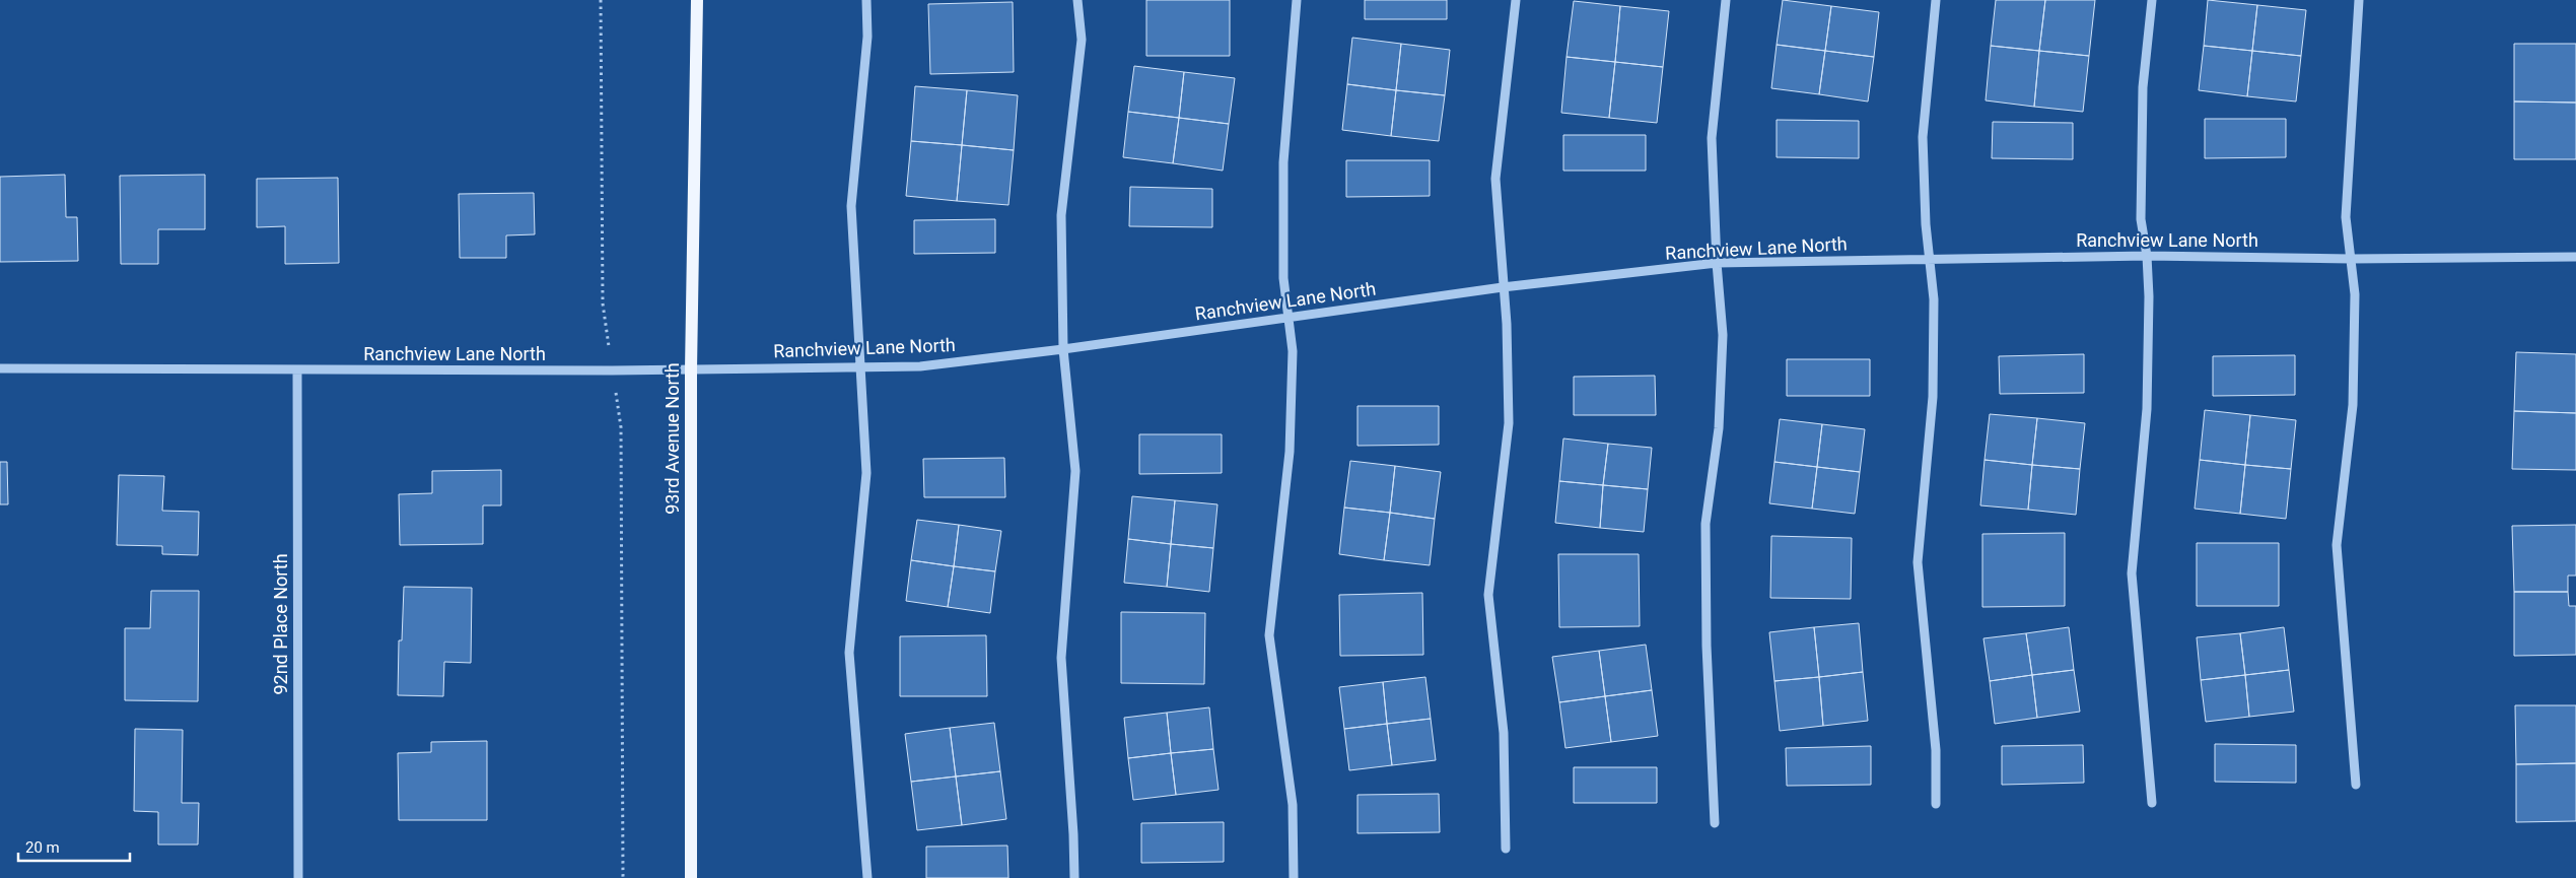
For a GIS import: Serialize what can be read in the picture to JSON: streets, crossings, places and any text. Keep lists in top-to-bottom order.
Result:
{
  "streets": {
    "main road": ["93rd Avenue North"],
    "street": ["Ranchview Lane North", "92nd Place North"]
  },
  "crossings": [
    ["Ranchview Lane North", "93rd Avenue North"],
    ["Ranchview Lane North", "92nd Place North"]
  ],
  "scale_bar": "20 m"
}
